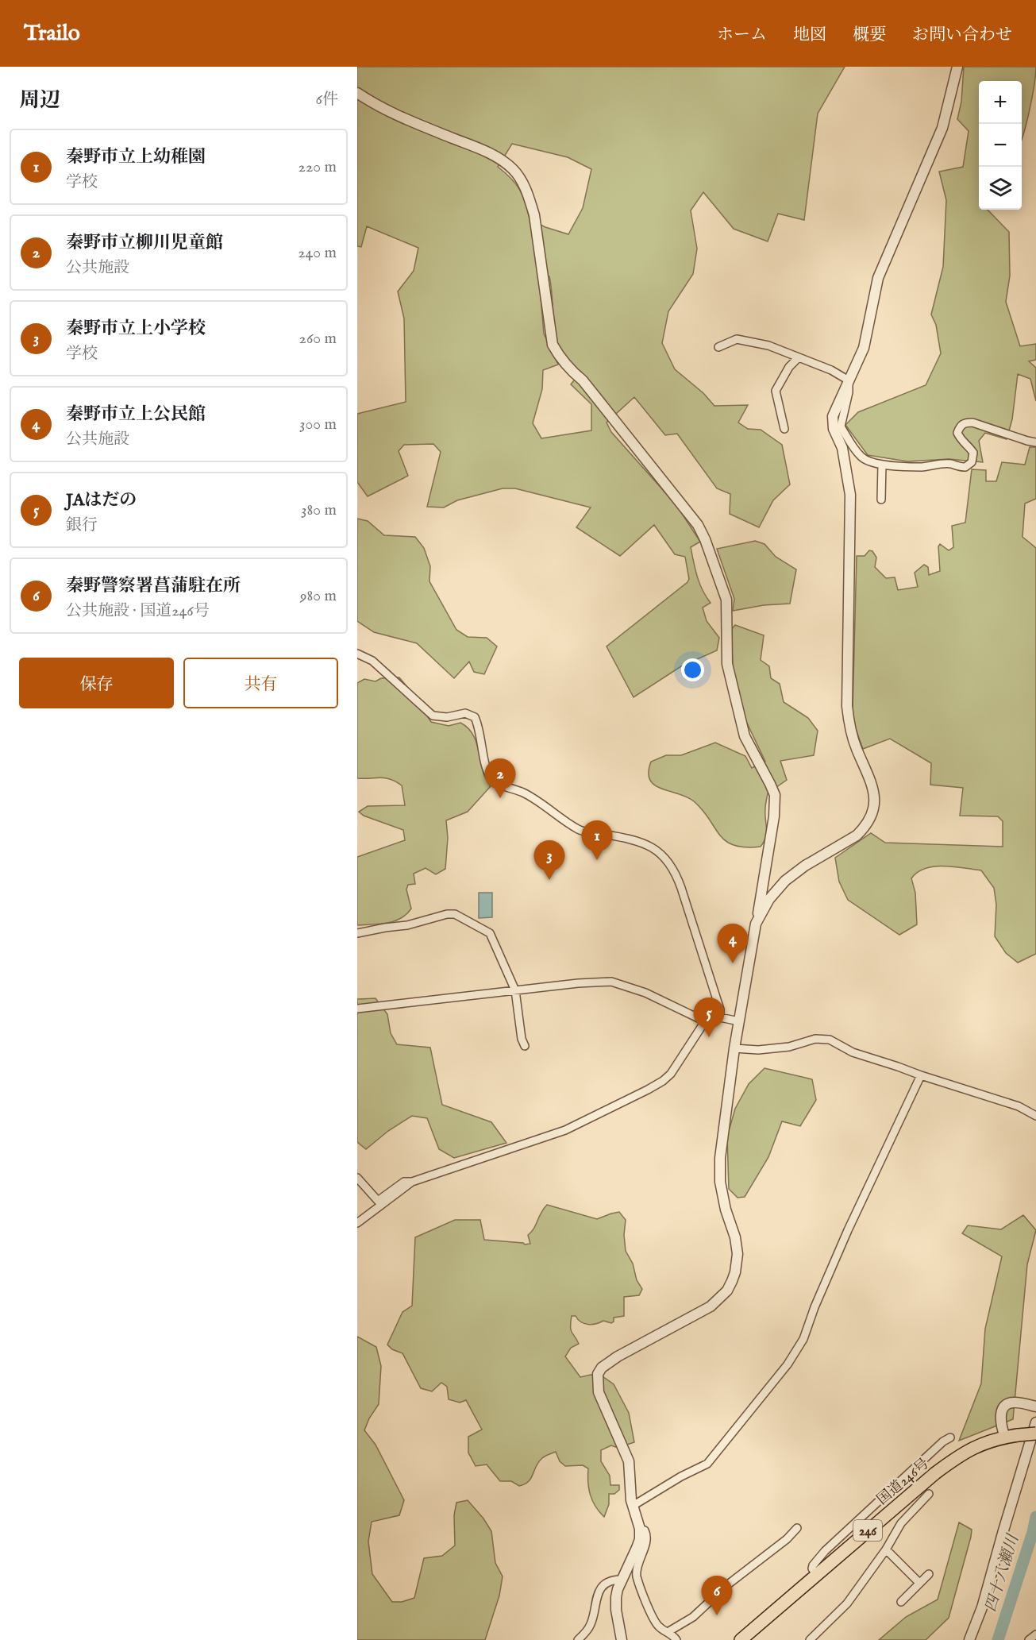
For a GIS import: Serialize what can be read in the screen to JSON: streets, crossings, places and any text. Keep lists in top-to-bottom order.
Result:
{
  "streets": {
    "highway": ["国道246号", "246"]
  },
  "water": ["四十八瀬川"],
  "page": {
    "header": "Trailo",
    "nav": [
      "ホーム",
      "地図",
      "概要",
      "お問い合わせ"
    ],
    "heading": ["周辺", "6件"],
    "map_buttons": ["+", "−"],
    "list": [
      {
        "mark": "1",
        "name": "秦野市立上幼稚園",
        "note": "学校",
        "value": "220 m"
      },
      {
        "mark": "2",
        "name": "秦野市立柳川児童館",
        "note": "公共施設",
        "value": "240 m"
      },
      {
        "mark": "3",
        "name": "秦野市立上小学校",
        "note": "学校",
        "value": "260 m"
      },
      {
        "mark": "4",
        "name": "秦野市立上公民館",
        "note": "公共施設",
        "value": "300 m"
      },
      {
        "mark": "5",
        "name": "JAはだの",
        "note": "銀行",
        "value": "380 m"
      },
      {
        "mark": "6",
        "name": "秦野警察署菖蒲駐在所",
        "note": "公共施設 · 国道246号",
        "value": "980 m"
      }
    ],
    "buttons": ["保存", "共有"],
    "pins": [
      "2",
      "1",
      "3",
      "4",
      "5",
      "6"
    ]
  }
}
